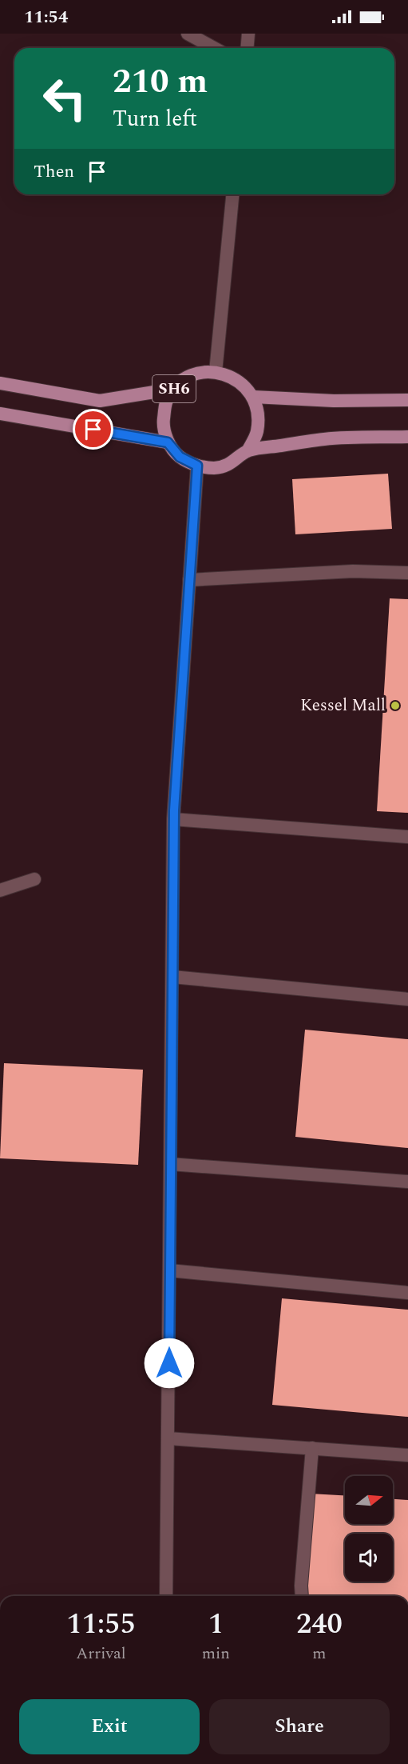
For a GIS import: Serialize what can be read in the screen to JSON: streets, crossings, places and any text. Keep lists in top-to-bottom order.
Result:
{
  "streets": {
    "main road": ["SH6"]
  },
  "places": ["Kessel Mall"],
  "north": "right",
  "page": {
    "status": "11:54",
    "turn": ["210 m", "Turn left"],
    "then": "Then",
    "eta": [
      "11:55",
      "Arrival",
      "1",
      "min",
      "240",
      "m"
    ],
    "buttons": ["Exit", "Share"]
  }
}
